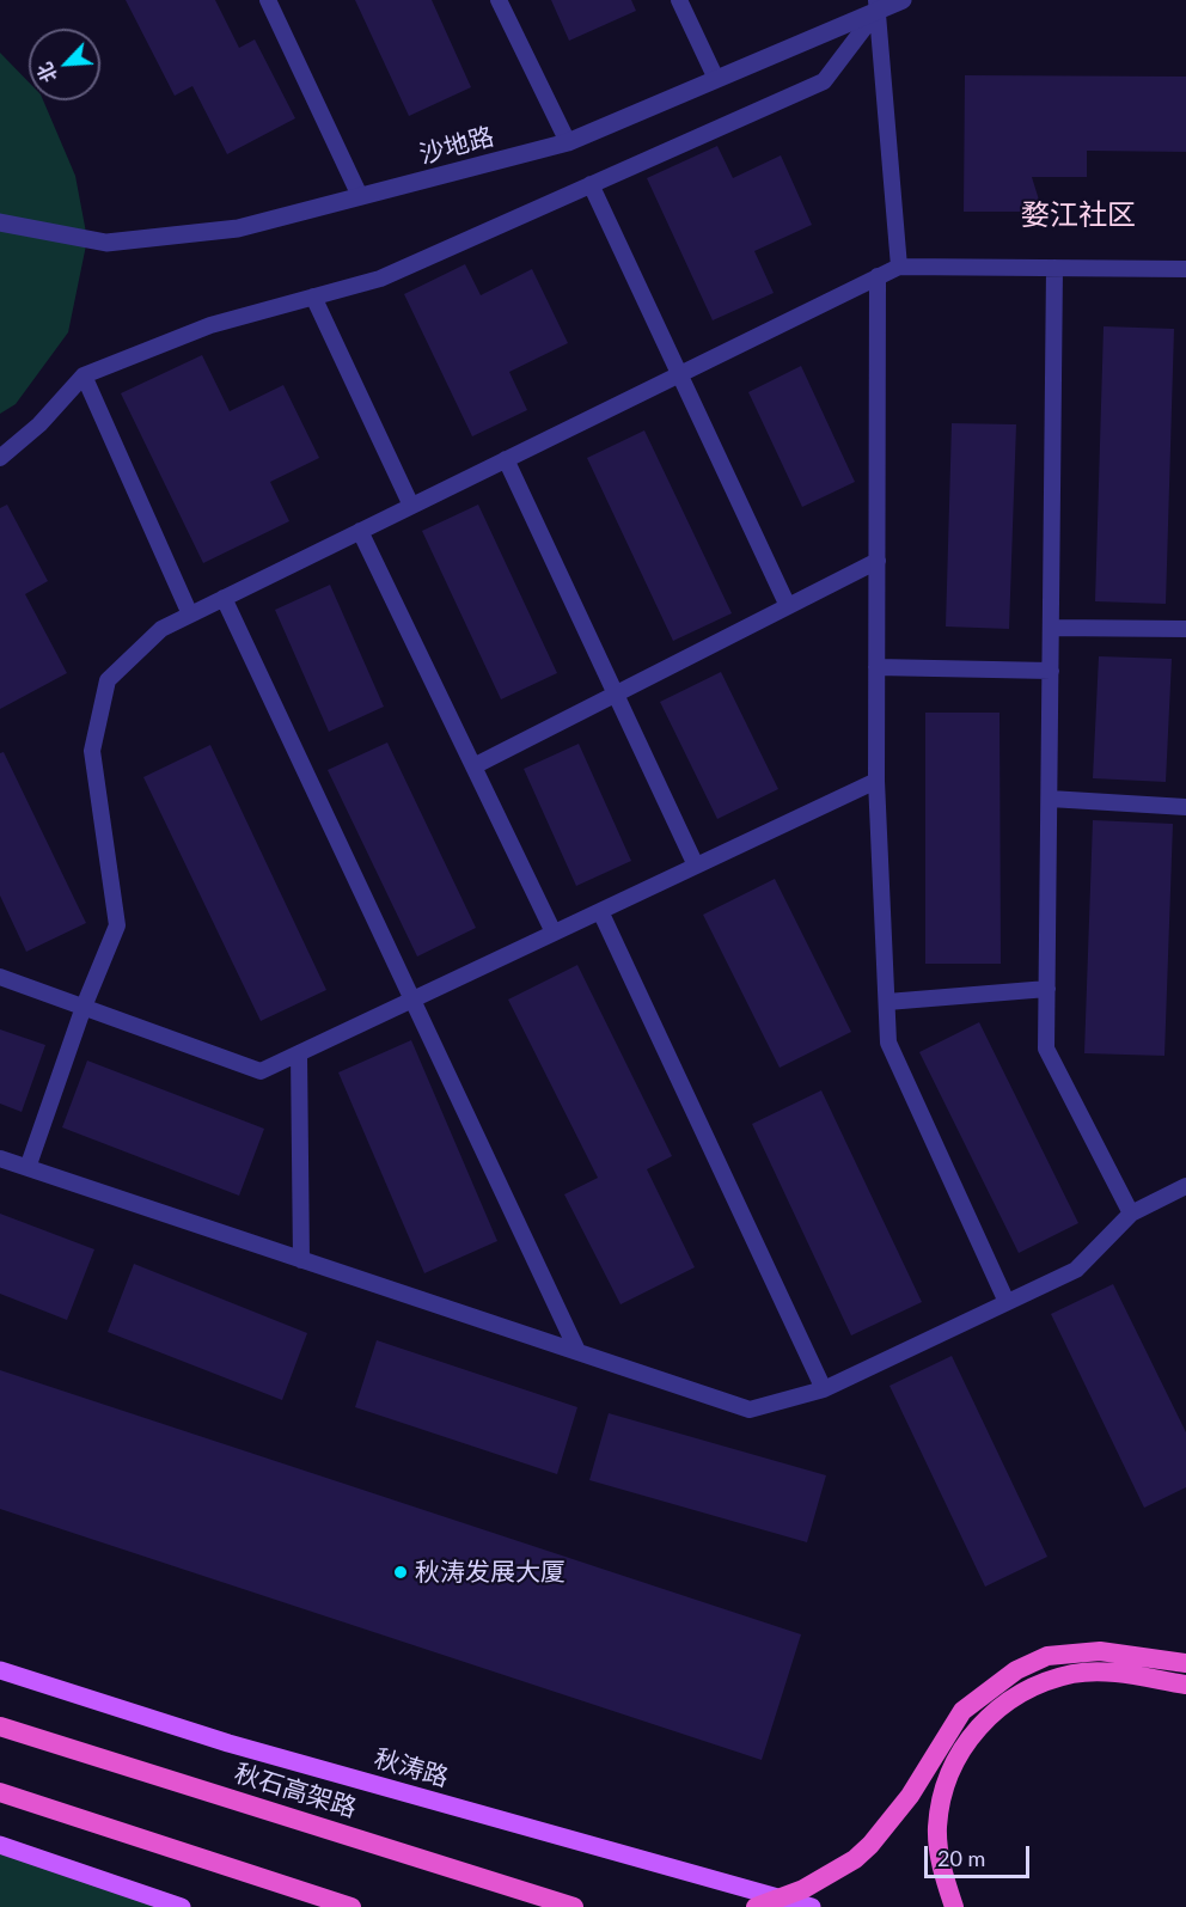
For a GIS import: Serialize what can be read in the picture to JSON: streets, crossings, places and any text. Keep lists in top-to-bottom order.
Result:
{
  "streets": {
    "highway": ["秋石高架路"],
    "main road": ["秋涛路"],
    "street": ["沙地路"]
  },
  "districts": ["婺江社区"],
  "places": ["秋涛发展大厦"],
  "scale_bar": "20 m",
  "north": "bottom left"
}
